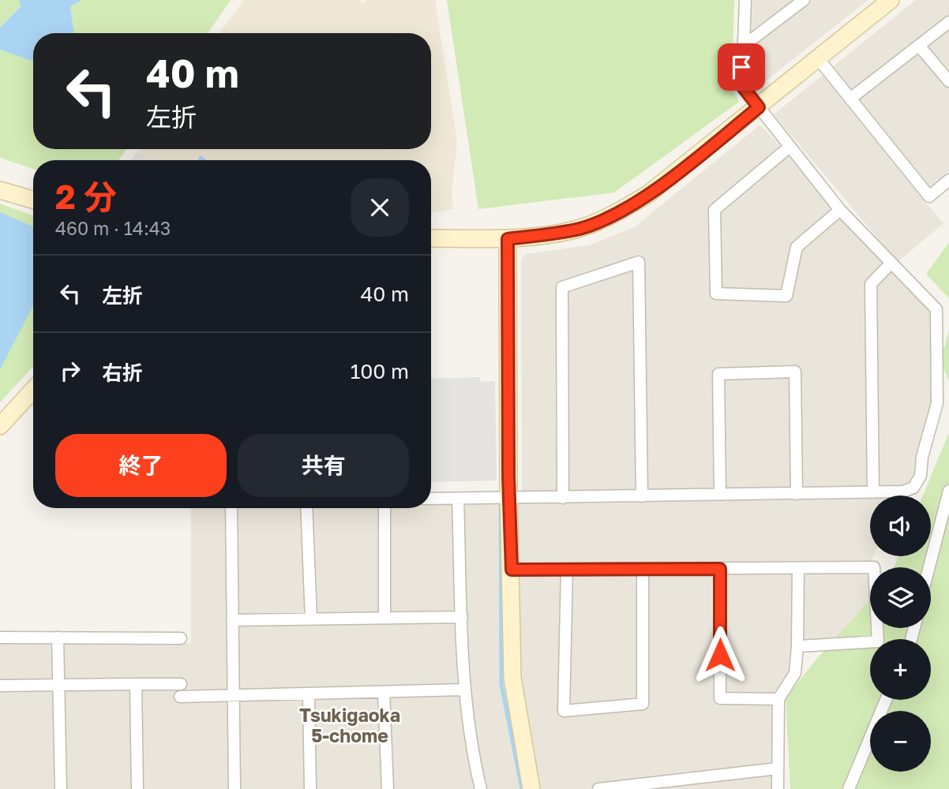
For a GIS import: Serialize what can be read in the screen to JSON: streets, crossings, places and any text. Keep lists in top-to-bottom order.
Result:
{
  "districts": ["Tsukigaoka 5-chome"],
  "page": {
    "turn": ["40 m", "左折"],
    "heading": ["2 分", "460 m · 14:43"],
    "list": [
      {
        "name": "左折",
        "value": "40 m"
      },
      {
        "name": "右折",
        "value": "100 m"
      }
    ],
    "buttons": ["終了", "共有"],
    "map_buttons": ["+", "−"]
  }
}
